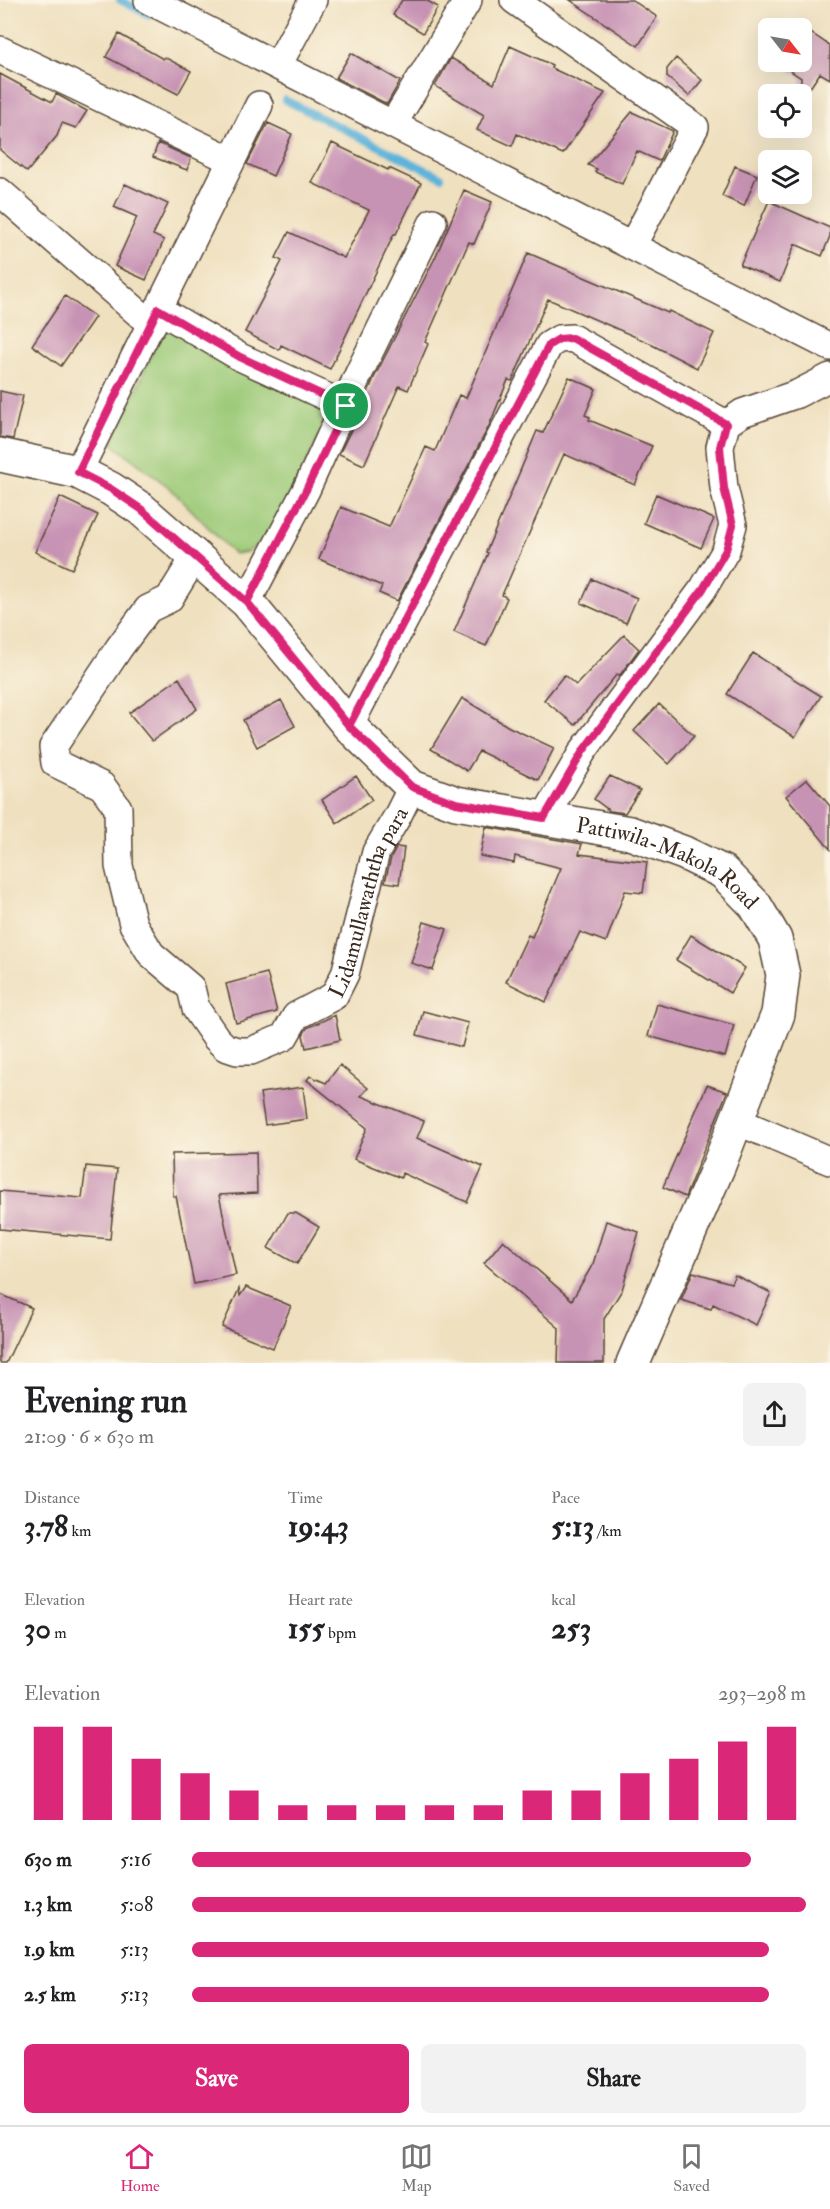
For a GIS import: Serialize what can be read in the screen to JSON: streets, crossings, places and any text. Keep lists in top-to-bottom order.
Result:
{
  "streets": {
    "main road": ["Pattiwila-Makola Road"],
    "street": ["Lidamullawaththa para"]
  },
  "crossings": [
    ["Pattiwila-Makola Road", "Lidamullawaththa para"]
  ],
  "north": "bottom right",
  "page": {
    "heading": ["Evening run", "21:09 · 6 × 630 m"],
    "stats": [
      ["Distance", "3.78 km"],
      ["Time", "19:43"],
      ["Pace", "5:13 /km"],
      ["Elevation", "30 m"],
      ["Heart rate", "155 bpm"],
      ["kcal", "253"]
    ],
    "chart": ["Elevation", "293–298 m"],
    "list": [
      {
        "name": "630 m",
        "note": "5:16"
      },
      {
        "name": "1.3 km",
        "note": "5:08"
      },
      {
        "name": "1.9 km",
        "note": "5:13"
      },
      {
        "name": "2.5 km",
        "note": "5:13"
      }
    ],
    "buttons": ["Save", "Share"],
    "tabs": ["Home", "Map", "Saved"]
  }
}
